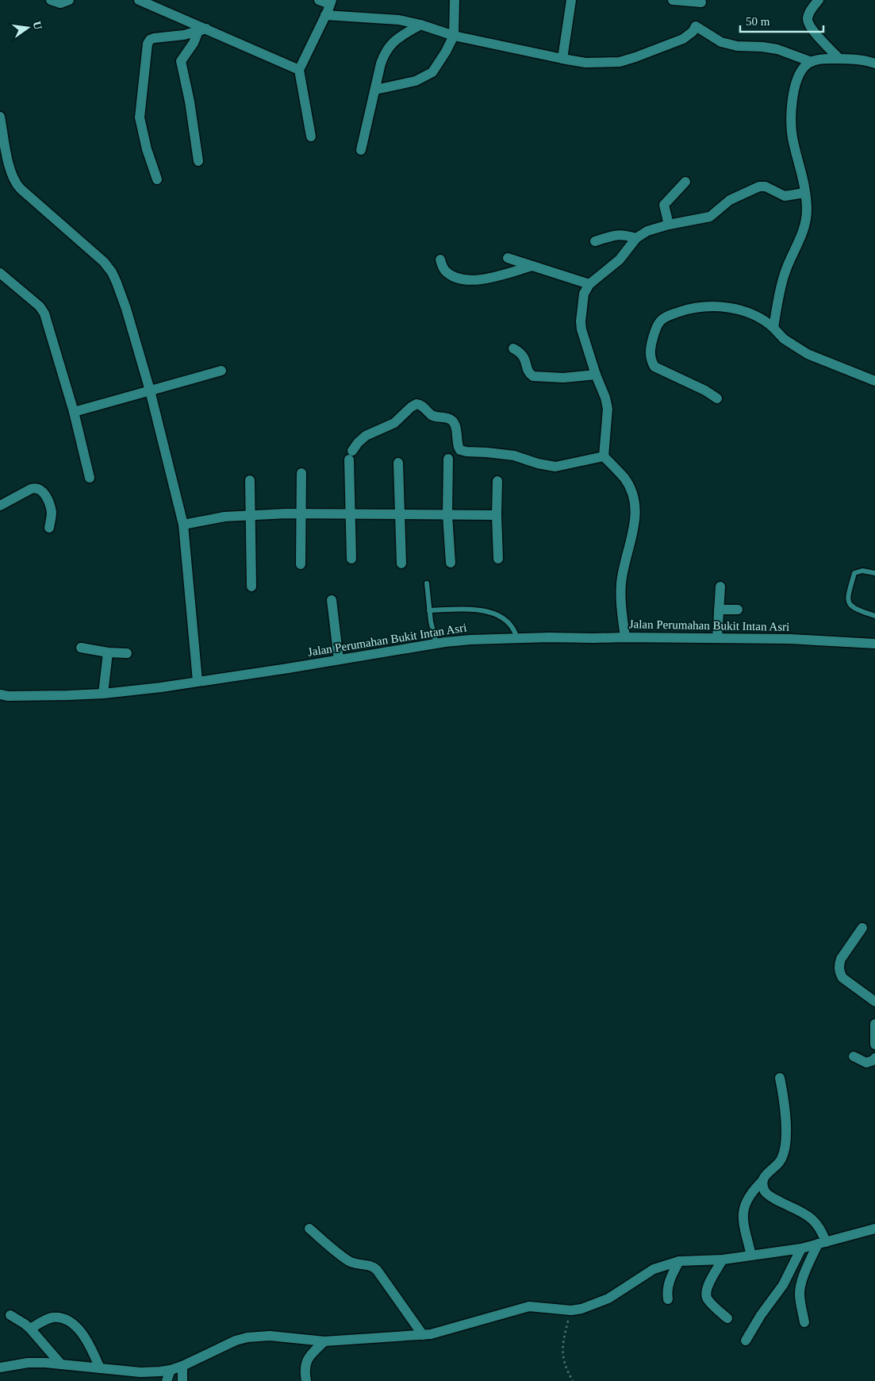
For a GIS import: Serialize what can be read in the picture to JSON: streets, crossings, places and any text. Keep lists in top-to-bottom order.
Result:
{
  "streets": {
    "street": ["Jalan Perumahan Bukit Intan Asri"]
  },
  "scale_bar": "50 m",
  "north": "right"
}
